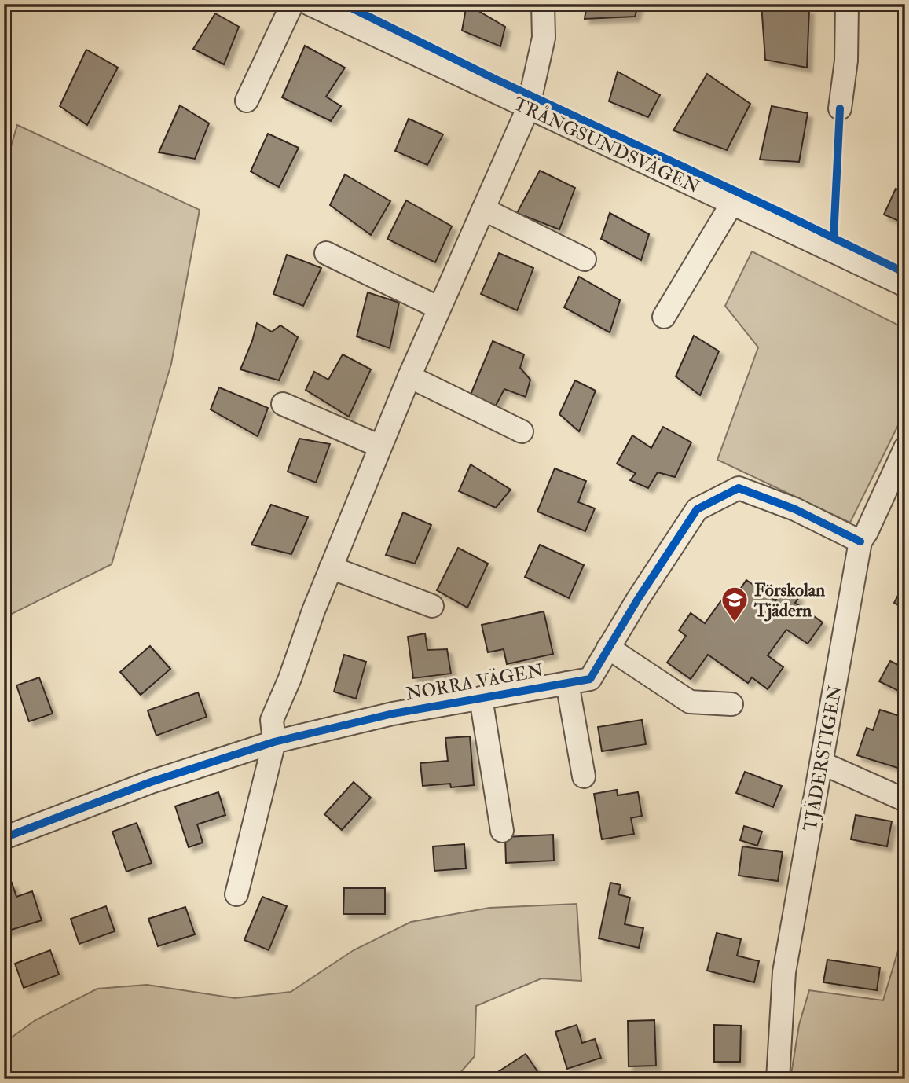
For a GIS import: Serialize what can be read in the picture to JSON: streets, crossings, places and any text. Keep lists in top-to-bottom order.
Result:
{
  "streets": {
    "street": ["TRÅNGSUNDSVÄGEN", "NORRA VÄGEN", "TJÄDERSTIGEN"]
  },
  "crossings": [
    ["NORRA VÄGEN", "TJÄDERSTIGEN"]
  ],
  "places": {
    "school or university": ["Förskolan Tjädern"]
  }
}
